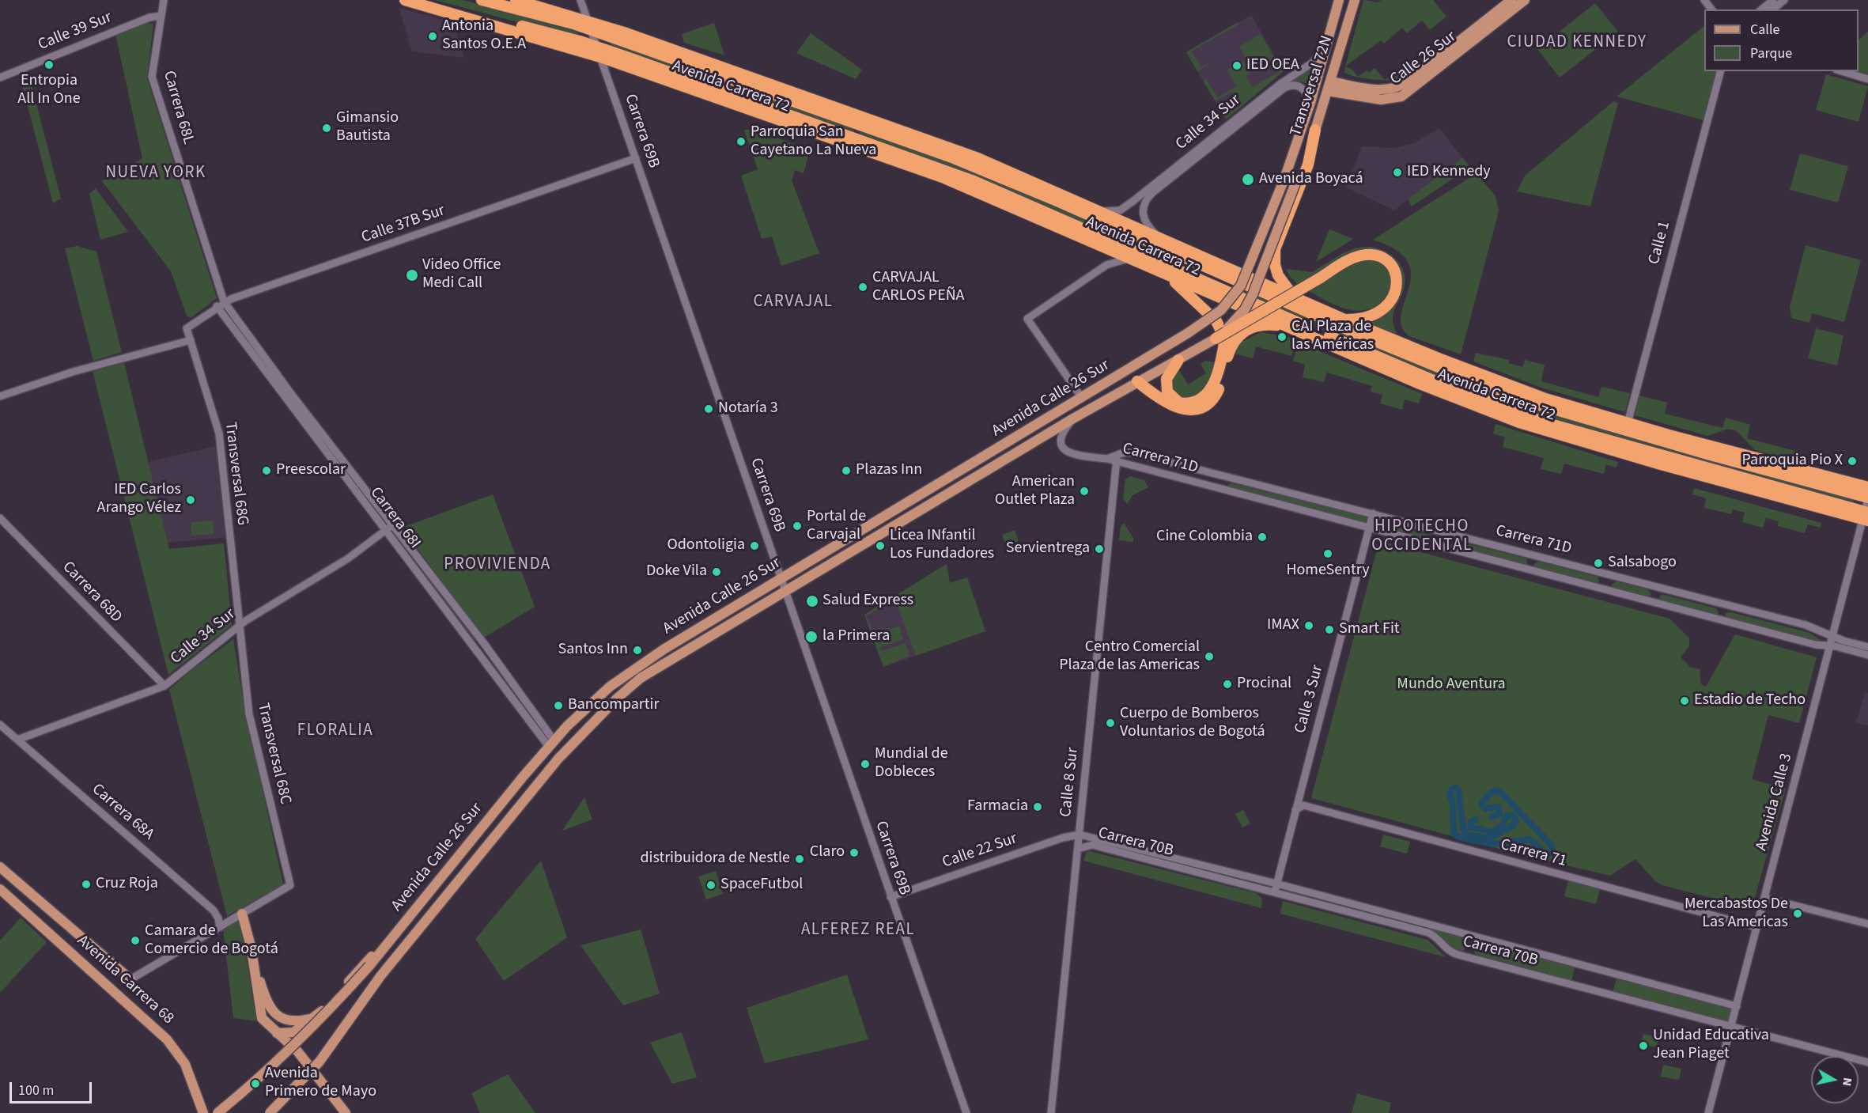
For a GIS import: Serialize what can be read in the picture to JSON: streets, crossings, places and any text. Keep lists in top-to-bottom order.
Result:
{
  "streets": {
    "highway": ["Avenida Carrera 72"],
    "main road": [
      "Calle 26 Sur",
      "Transversal 72N",
      "Avenida Calle 26 Sur",
      "Avenida Carrera 68"
    ],
    "street": [
      "Calle 39 Sur",
      "Carrera 68L",
      "Calle 34 Sur",
      "Carrera 69B",
      "Calle 37B Sur",
      "Calle 1",
      "Carrera 71D",
      "Transversal 68G",
      "Carrera 68I",
      "Carrera 68D",
      "Calle 3 Sur",
      "Transversal 68C",
      "Calle 8 Sur",
      "Avenida Calle 3",
      "Carrera 68A",
      "Carrera 70B",
      "Calle 22 Sur",
      "Carrera 71"
    ]
  },
  "crossings": [
    ["Calle 39 Sur", "Carrera 68L"],
    ["Calle 26 Sur", "Transversal 72N"],
    ["Transversal 72N", "Calle 34 Sur"],
    ["Transversal 72N", "Avenida Calle 26 Sur"],
    ["Avenida Carrera 72", "Calle 34 Sur"],
    ["Avenida Carrera 72", "Carrera 69B"],
    ["Avenida Carrera 72", "Calle 1"],
    ["Avenida Carrera 72", "Avenida Calle 3"],
    ["Carrera 68L", "Calle 37B Sur"],
    ["Carrera 68L", "Carrera 68I"],
    ["Calle 34 Sur", "Transversal 68G"],
    ["Calle 34 Sur", "Carrera 68I"],
    ["Calle 34 Sur", "Carrera 68D"],
    ["Calle 34 Sur", "Transversal 68C"],
    ["Calle 34 Sur", "Carrera 68A"],
    ["Carrera 69B", "Calle 37B Sur"],
    ["Carrera 69B", "Avenida Calle 26 Sur"],
    ["Carrera 69B", "Calle 22 Sur"],
    ["Calle 37B Sur", "Transversal 68G"],
    ["Calle 37B Sur", "Carrera 68I"],
    ["Avenida Calle 26 Sur", "Carrera 71D"],
    ["Avenida Calle 26 Sur", "Carrera 68I"],
    ["Carrera 71D", "Calle 3 Sur"],
    ["Carrera 71D", "Calle 8 Sur"],
    ["Carrera 71D", "Avenida Calle 3"],
    ["Transversal 68G", "Transversal 68C"],
    ["Calle 3 Sur", "Carrera 70B"],
    ["Calle 8 Sur", "Carrera 70B"],
    ["Calle 8 Sur", "Calle 22 Sur"],
    ["Avenida Calle 3", "Carrera 70B"],
    ["Avenida Calle 3", "Carrera 71"],
    ["Carrera 70B", "Calle 22 Sur"]
  ],
  "districts": [
    "CIUDAD KENNEDY",
    "NUEVA YORK",
    "CARVAJAL",
    "HIPOTECHO OCCIDENTAL",
    "PROVIVIENDA",
    "FLORALIA",
    "ALFEREZ REAL"
  ],
  "parks": ["Mundo Aventura"],
  "places": [
    "Antonia Santos O.E.A",
    "Entropia All In One",
    "IED OEA",
    "Gimansio Bautista",
    "Parroquia San Cayetano La Nueva",
    "IED Kennedy",
    "Avenida Boyacá",
    "Video Office Medi Call",
    "CARVAJAL CARLOS PEÑA",
    "CAI Plaza de las Américas",
    "Notaría 3",
    "Parroquia Pio X",
    "Preescolar",
    "Plazas Inn",
    "American Outlet Plaza",
    "IED Carlos Arango Vélez",
    "Portal de Carvajal",
    "Cine Colombia",
    "Odontoligia",
    "Licea INfantil Los Fundadores",
    "Servientrega",
    "HomeSentry",
    "Salsabogo",
    "Doke Vila",
    "Salud Express",
    "IMAX",
    "Smart Fit",
    "la Primera",
    "Santos Inn",
    "Centro Comercial Plaza de las Americas",
    "Procinal",
    "Estadio de Techo",
    "Bancompartir",
    "Cuerpo de Bomberos Voluntarios de Bogotá",
    "Mundial de Dobleces",
    "Farmacia",
    "Claro",
    "distribuidora de Nestle",
    "Cruz Roja",
    "SpaceFutbol",
    "Mercabastos De Las Americas",
    "Camara de Comercio de Bogotá",
    "Unidad Educativa Jean Piaget",
    "Avenida Primero de Mayo"
  ],
  "legend": ["Calle", "Parque"],
  "scale_bar": "100 m",
  "north": "right"
}
